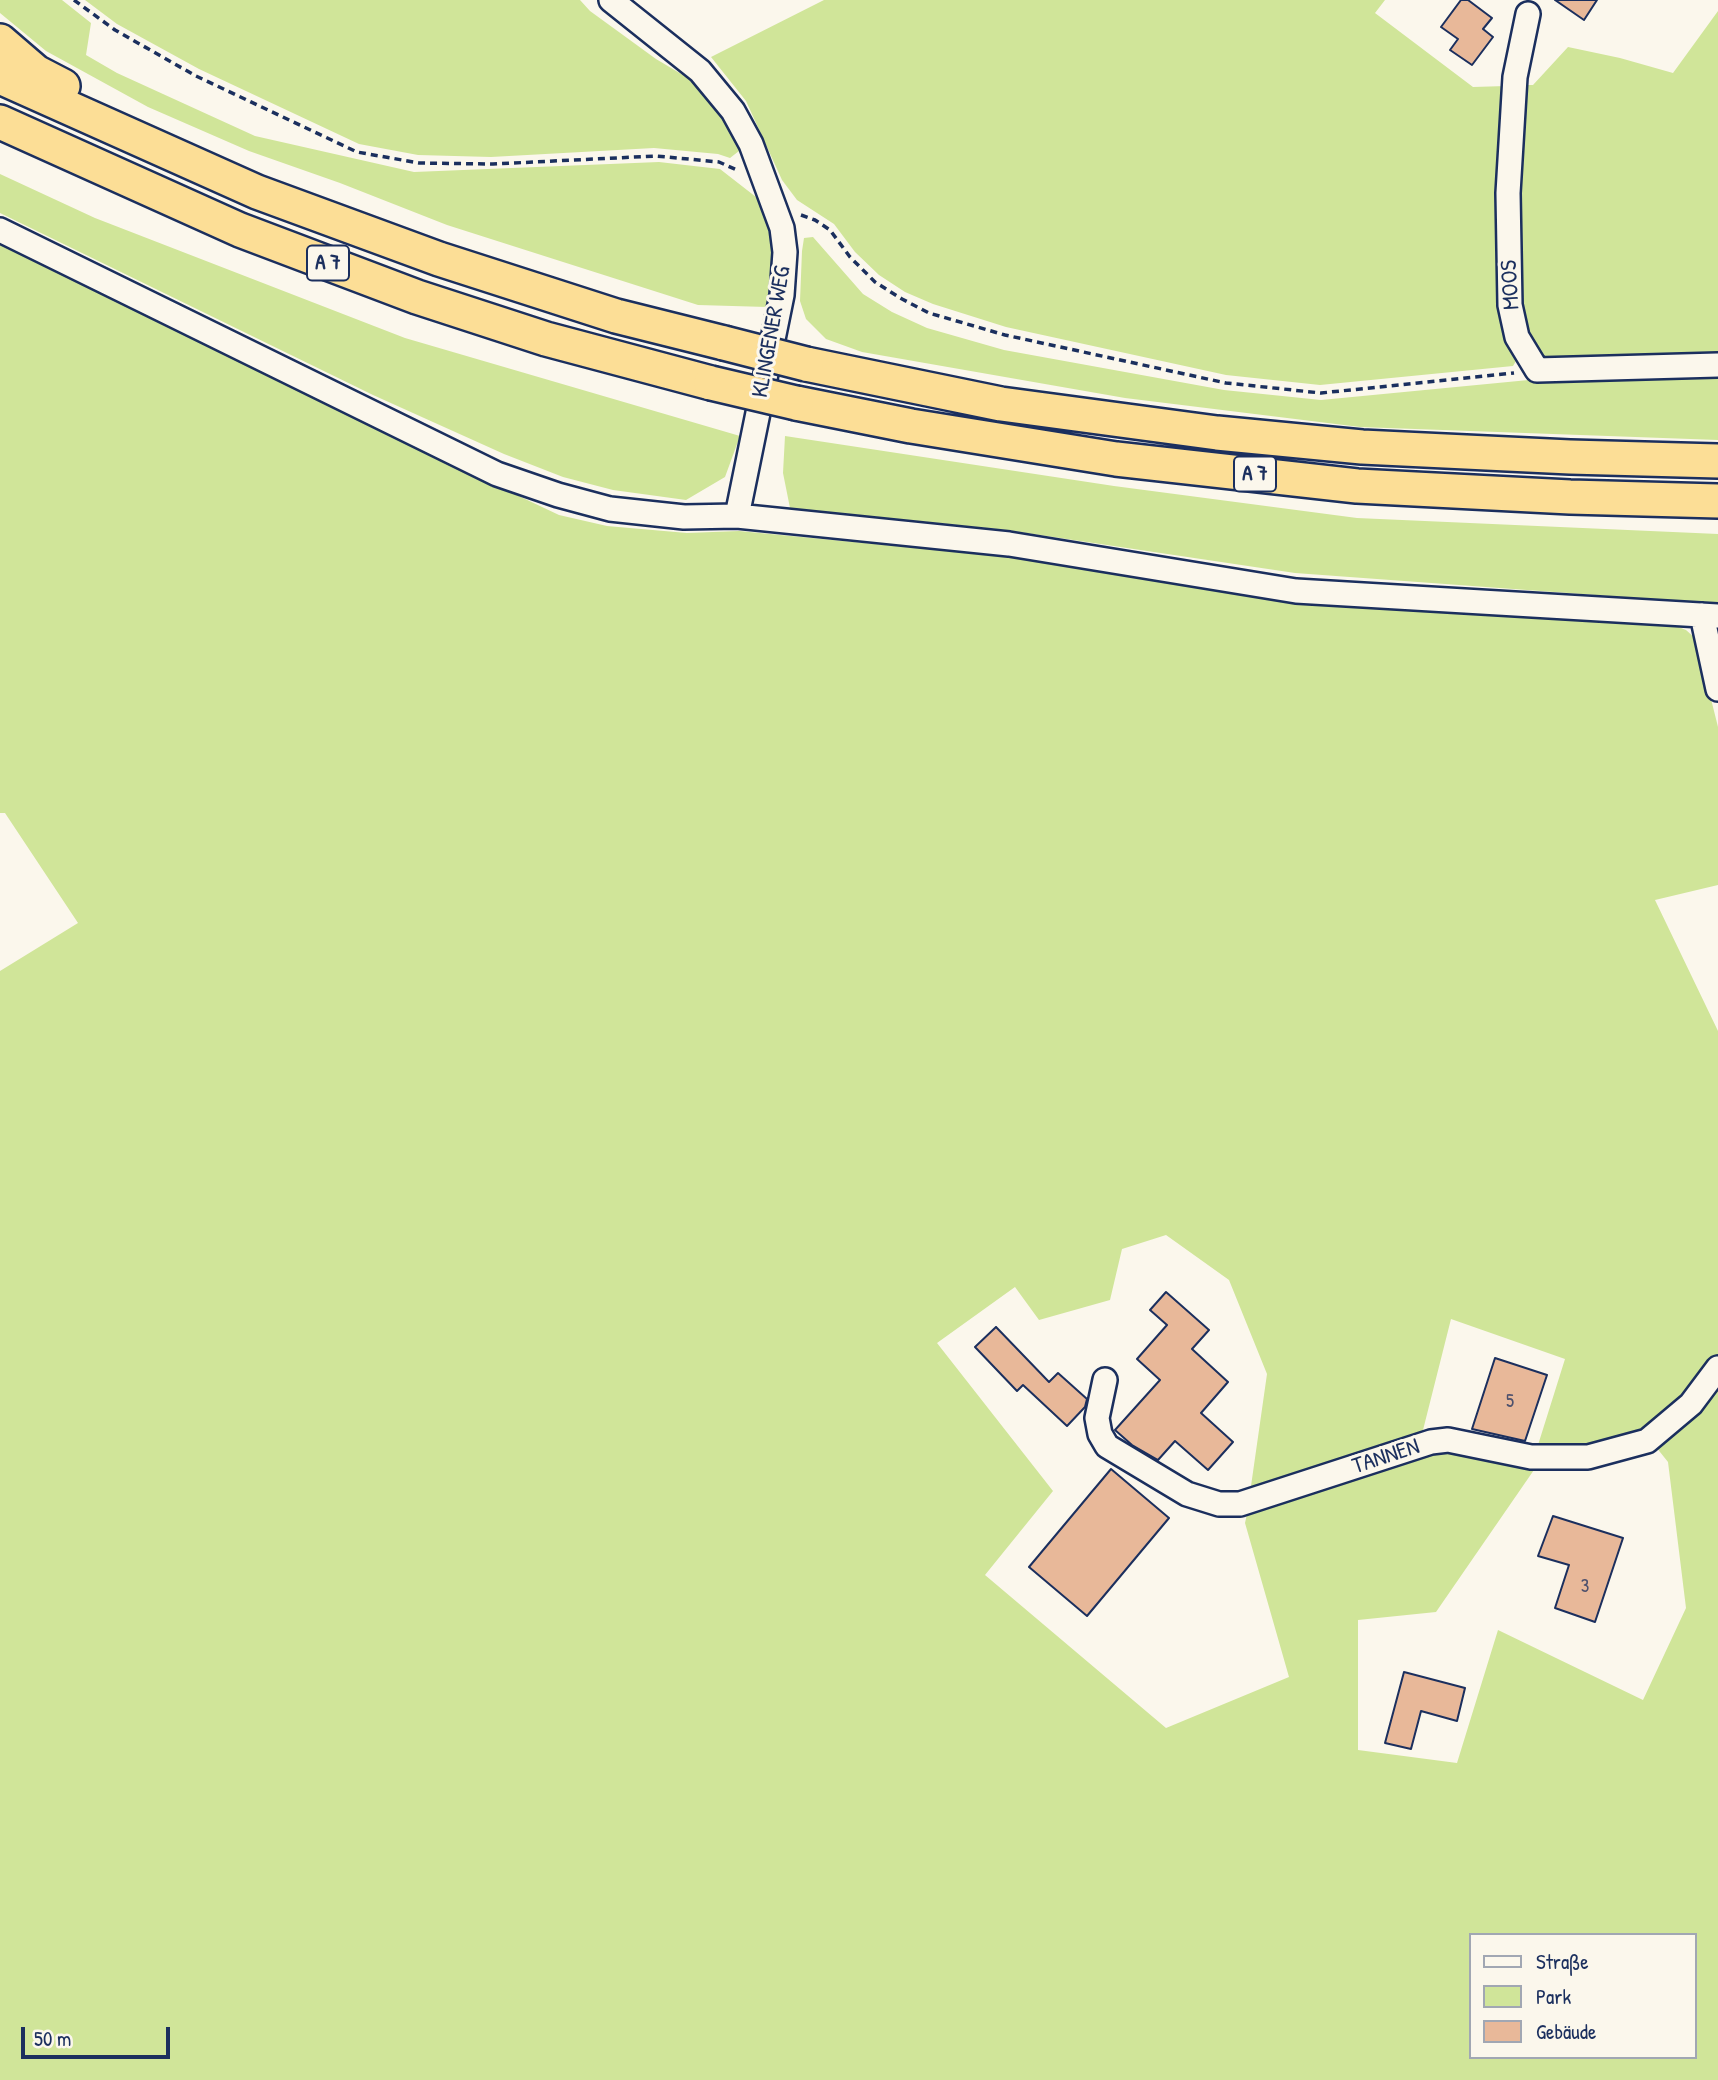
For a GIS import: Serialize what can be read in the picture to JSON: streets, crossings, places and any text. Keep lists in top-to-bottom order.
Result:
{
  "streets": {
    "highway": ["A 7"],
    "street": ["MOOS", "KLINGENER WEG", "TANNEN"]
  },
  "house_numbers": ["5", "3"],
  "legend": ["Straße", "Park", "Gebäude"],
  "scale_bar": "50 m"
}
